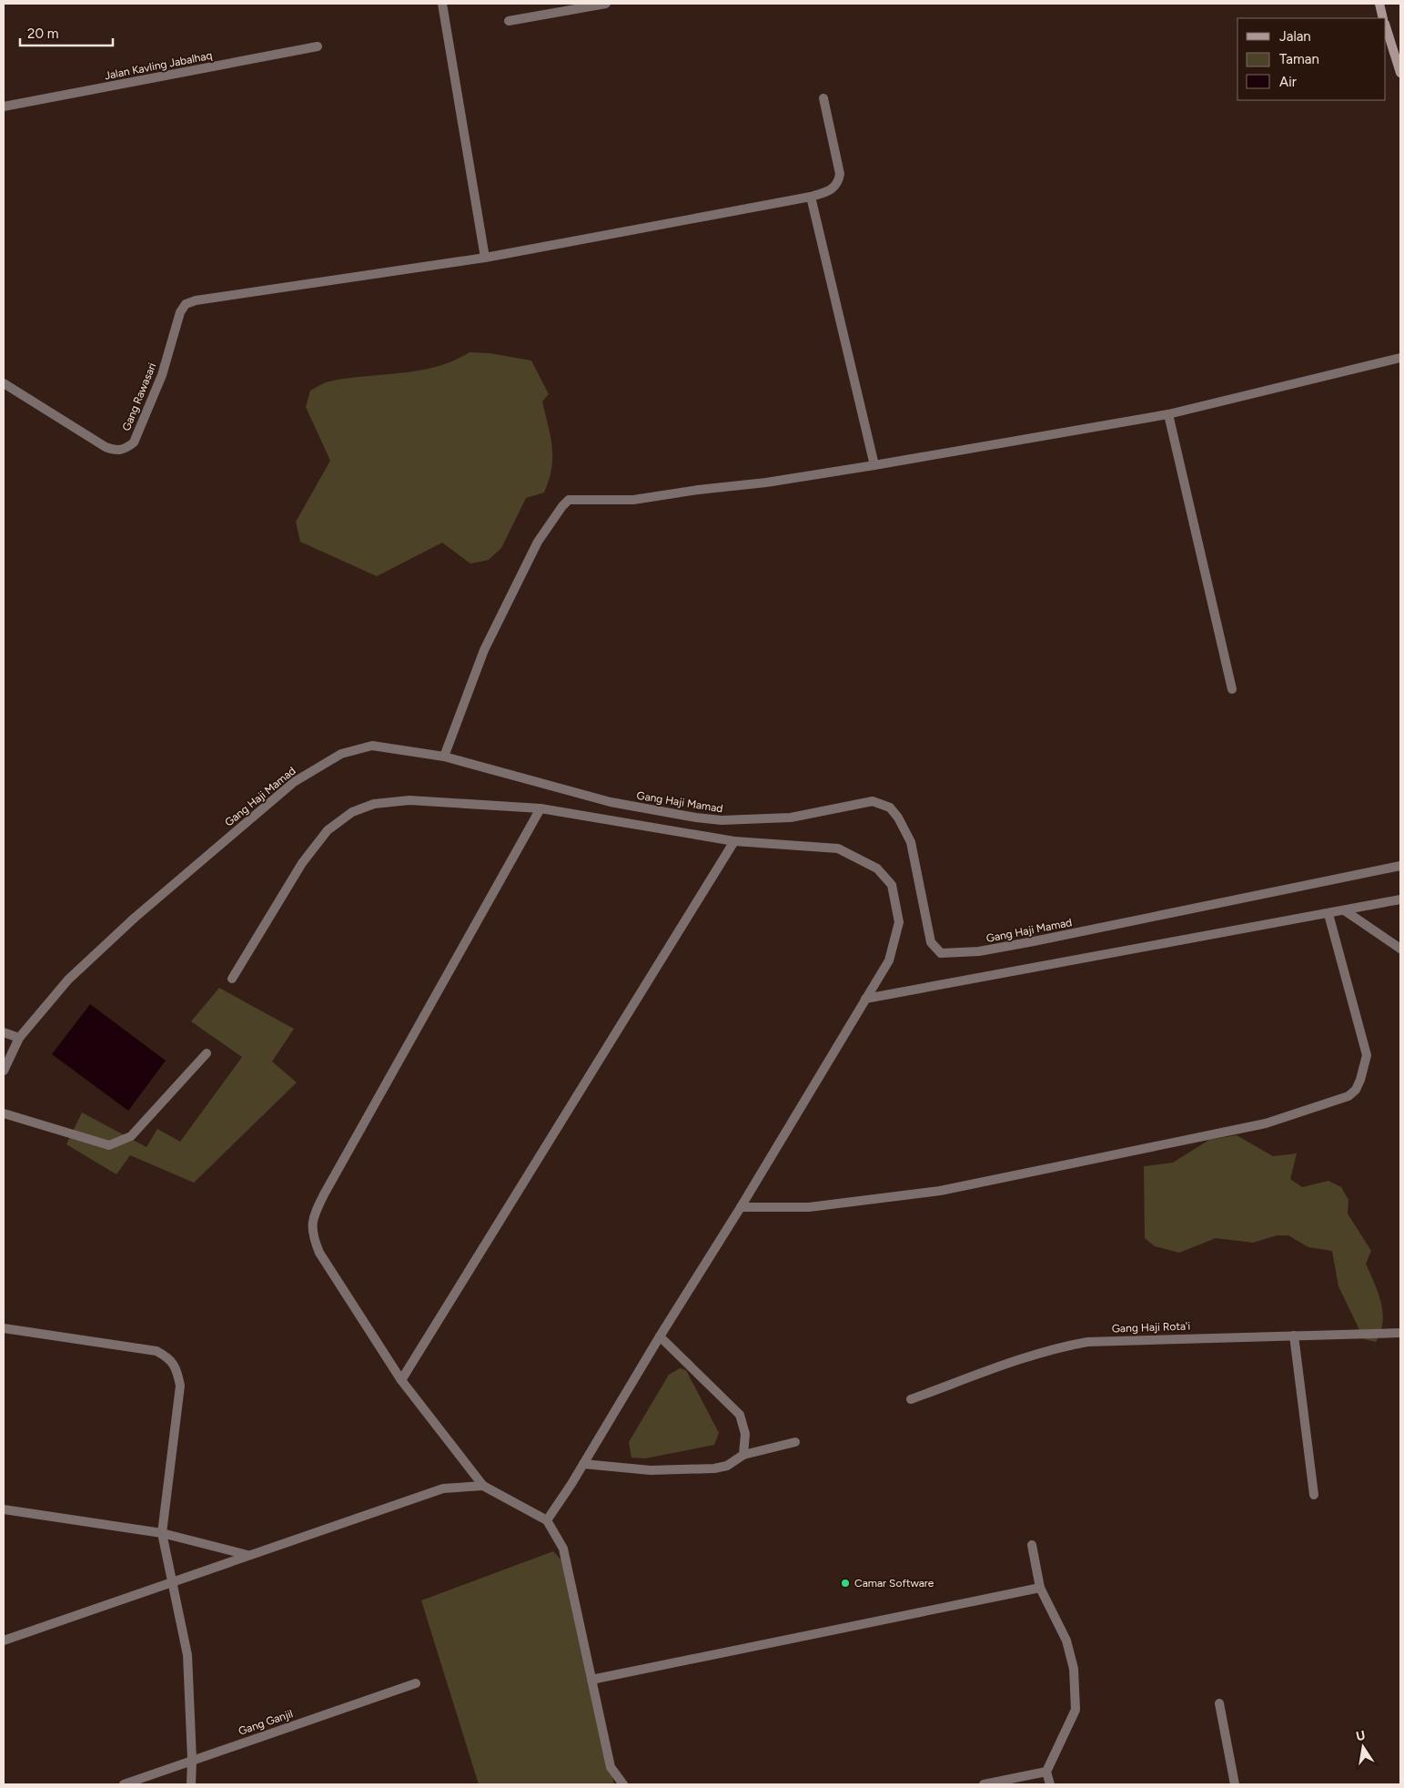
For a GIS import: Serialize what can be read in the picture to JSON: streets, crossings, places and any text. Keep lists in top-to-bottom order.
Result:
{
  "streets": {
    "street": [
      "Jalan Kavling Jabalhaq",
      "Gang Rawasari",
      "Gang Haji Mamad",
      "Gang Haji Rota'i",
      "Gang Ganjil"
    ]
  },
  "places": ["Camar Software"],
  "legend": ["Jalan", "Taman", "Air"],
  "scale_bar": "20 m",
  "north": "top"
}
